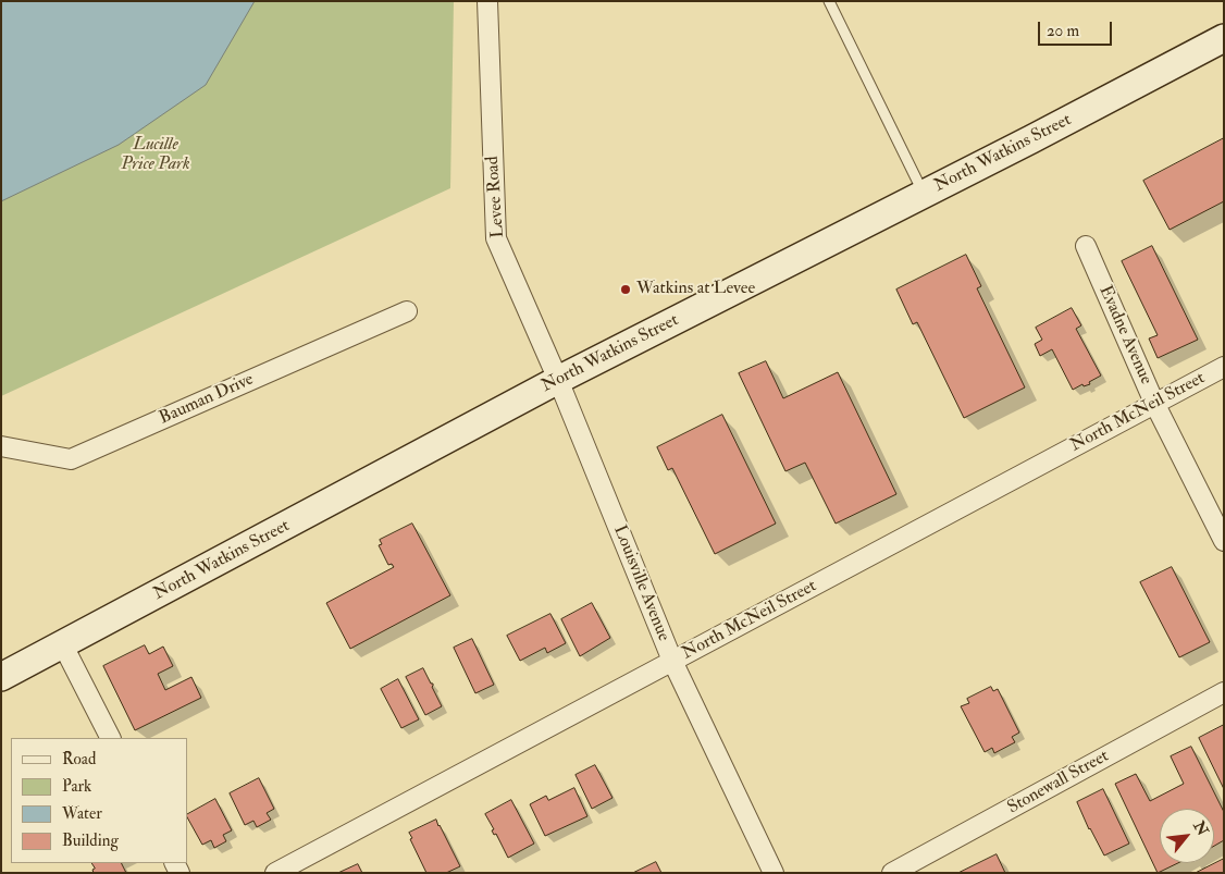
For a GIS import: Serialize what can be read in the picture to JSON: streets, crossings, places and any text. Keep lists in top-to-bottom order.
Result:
{
  "streets": {
    "main road": ["North Watkins Street"],
    "street": [
      "Levee Road",
      "Evadne Avenue",
      "Bauman Drive",
      "North McNeil Street",
      "Louisville Avenue",
      "Stonewall Street"
    ]
  },
  "crossings": [
    ["North Watkins Street", "Levee Road"],
    ["North Watkins Street", "Louisville Avenue"],
    ["Levee Road", "Louisville Avenue"],
    ["Evadne Avenue", "North McNeil Street"],
    ["North McNeil Street", "Louisville Avenue"]
  ],
  "parks": ["Lucille Price Park"],
  "places": ["Watkins at Levee"],
  "legend": [
    "Road",
    "Park",
    "Water",
    "Building"
  ],
  "scale_bar": "20 m",
  "north": "top right"
}
